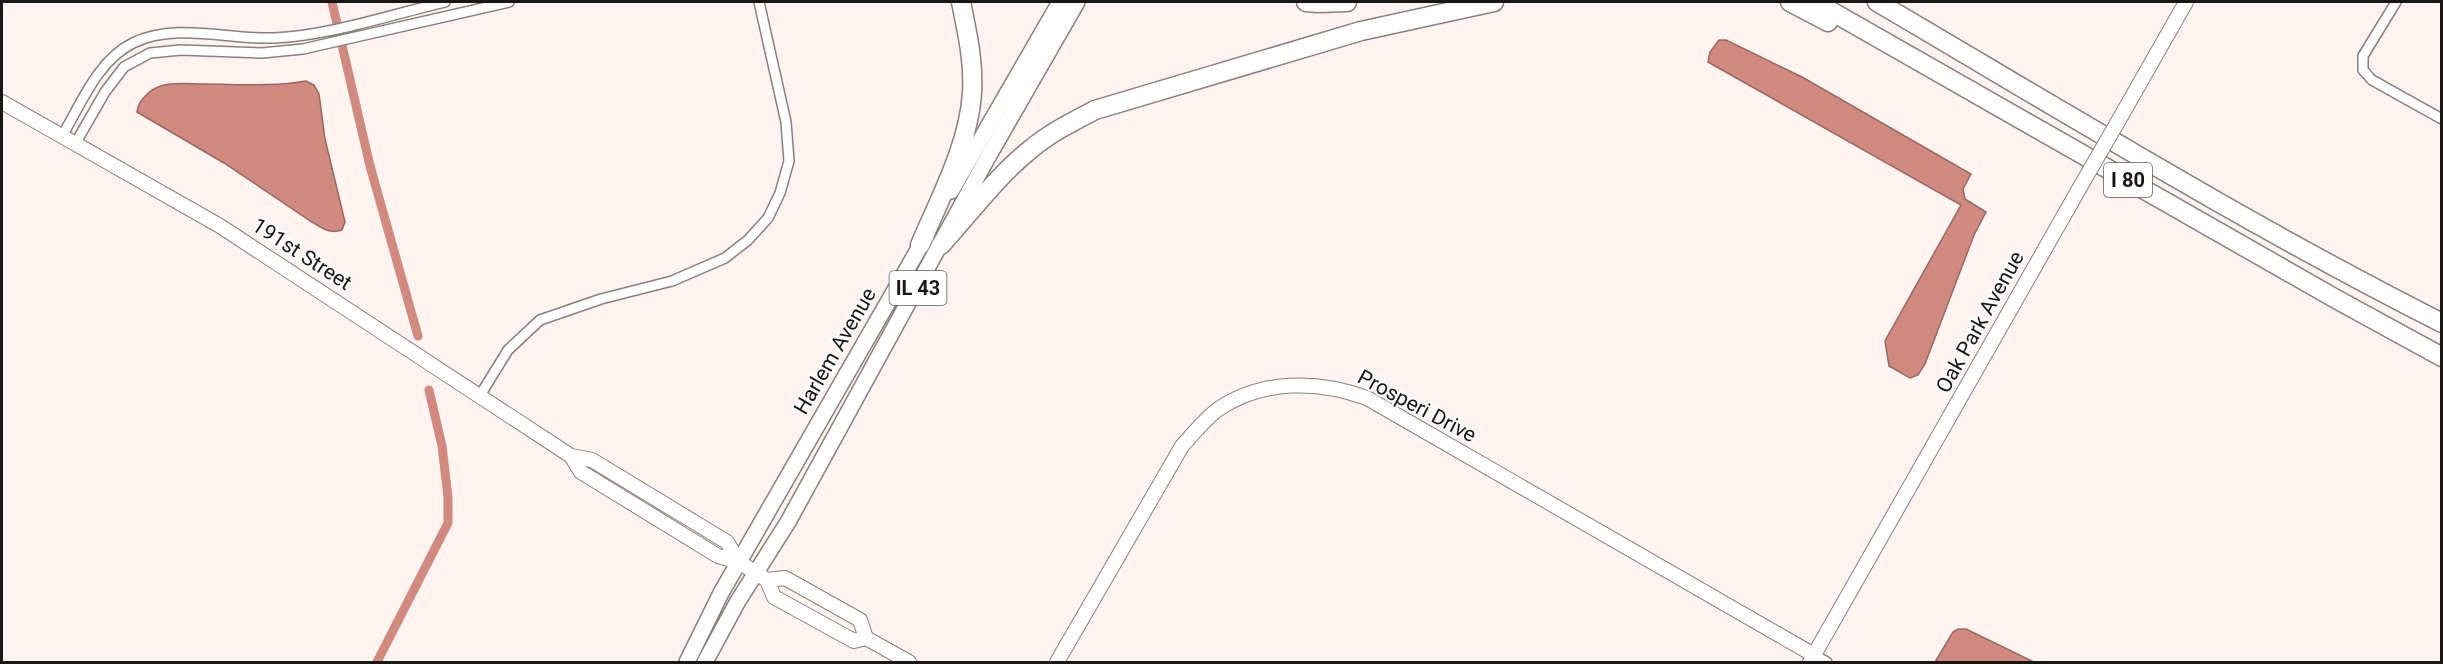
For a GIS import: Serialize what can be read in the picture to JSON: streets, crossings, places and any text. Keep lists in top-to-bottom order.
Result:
{
  "streets": {
    "highway": ["I 80"],
    "main road": ["IL 43", "Harlem Avenue"],
    "street": ["191st Street", "Oak Park Avenue", "Prosperi Drive"]
  },
  "crossings": [
    ["191st Street", "Harlem Avenue"],
    ["Oak Park Avenue", "Prosperi Drive"]
  ]
}
